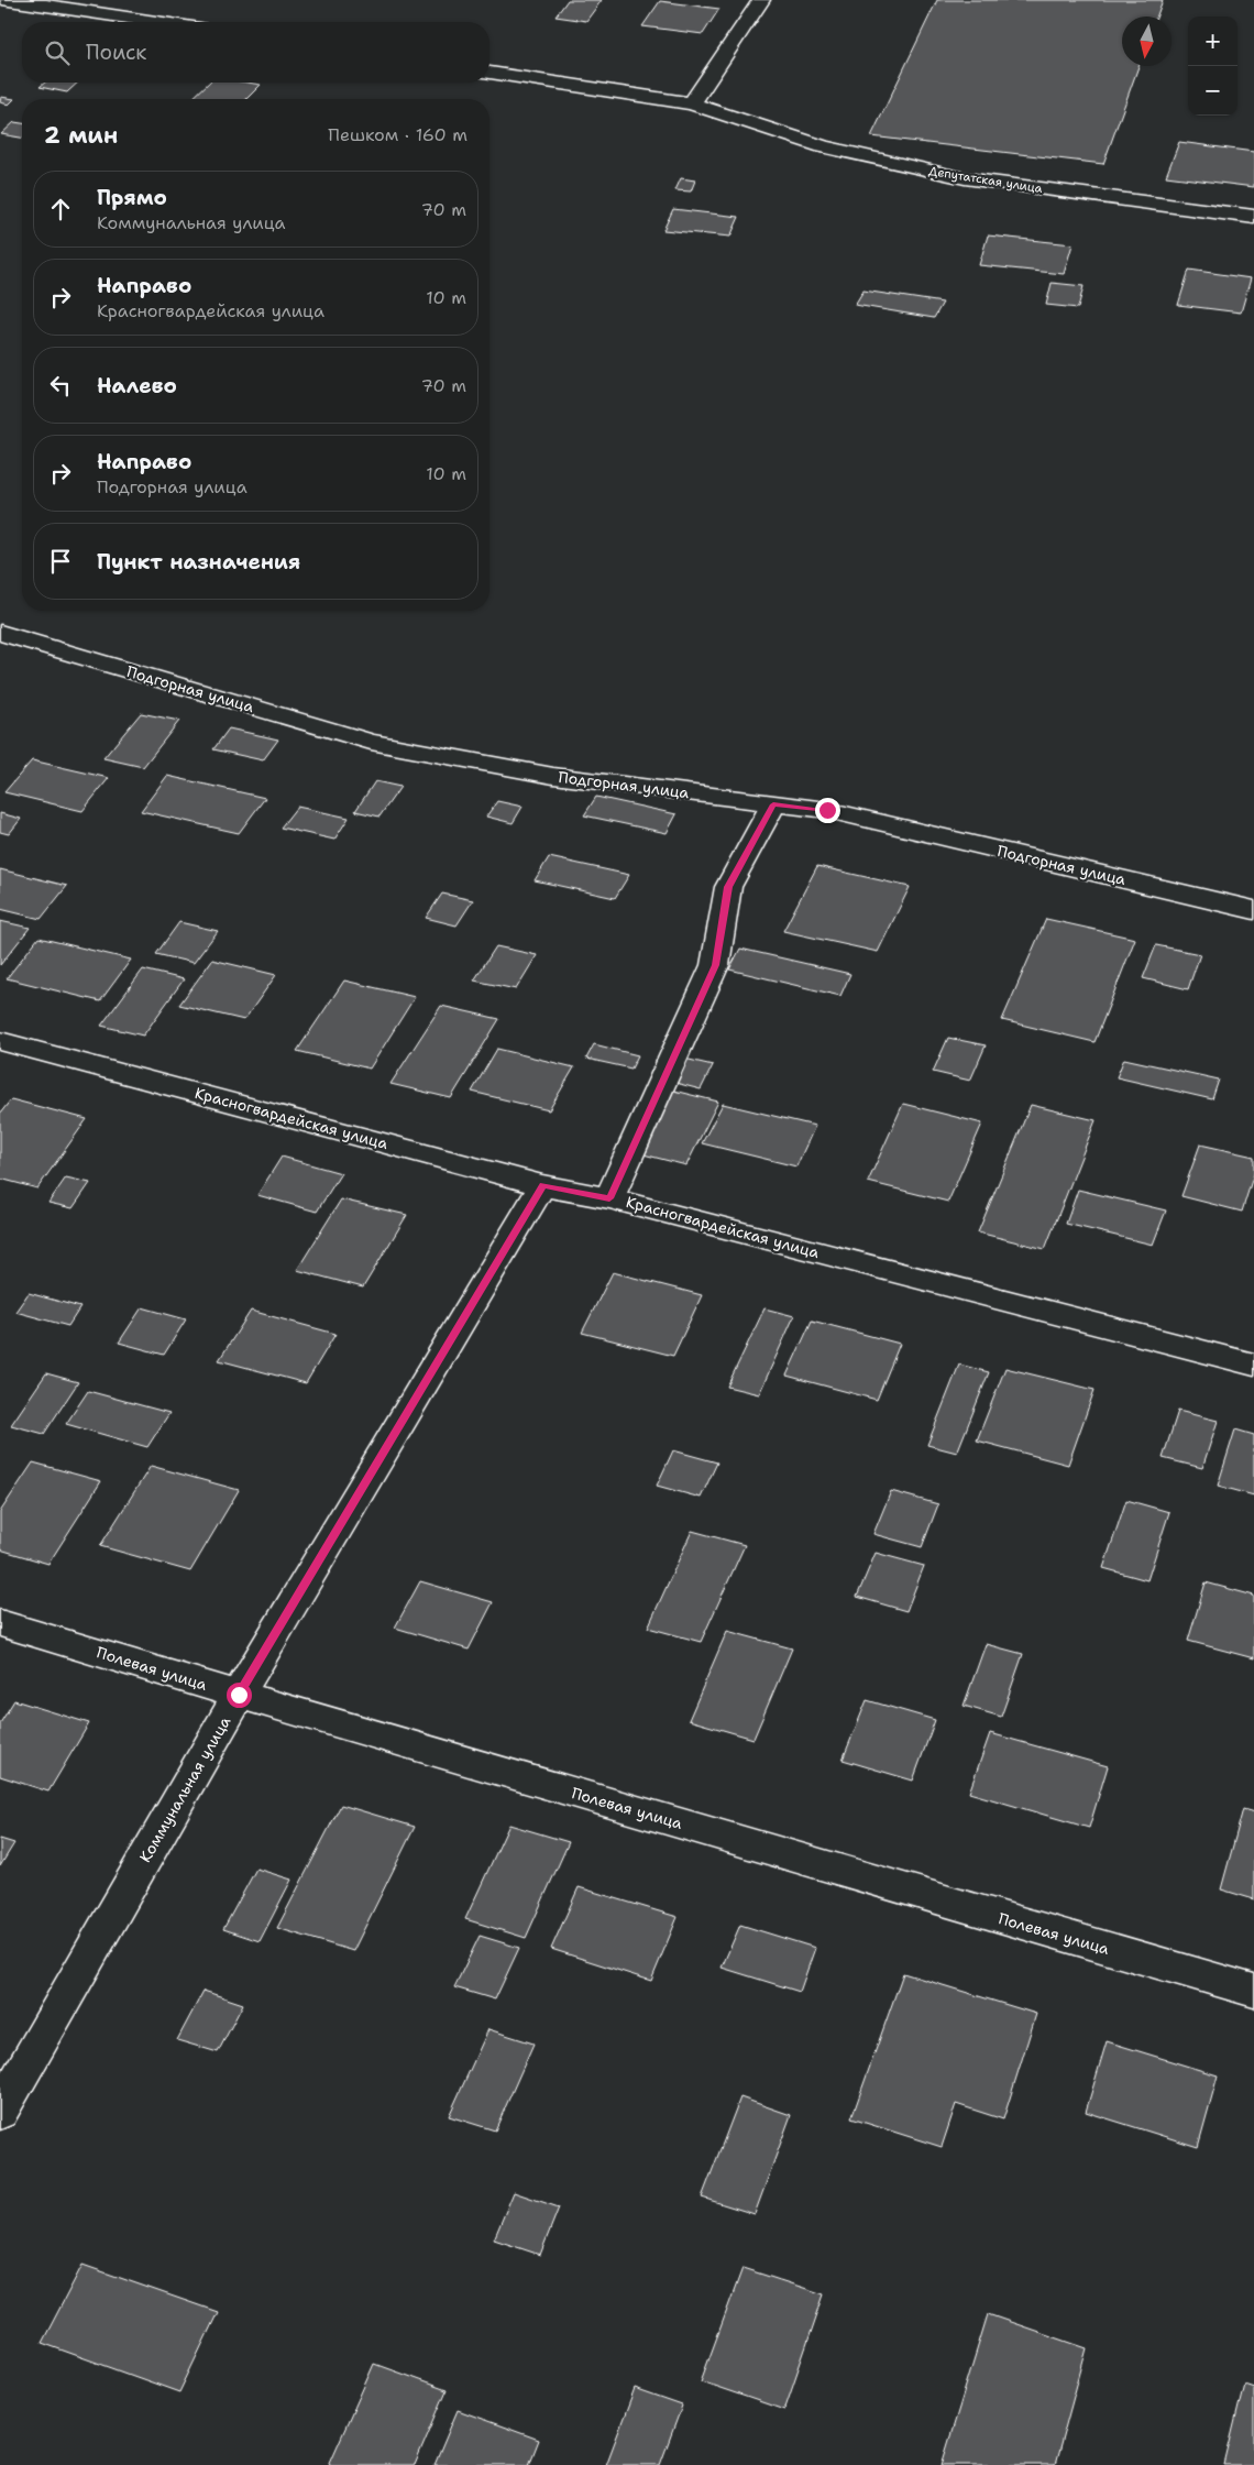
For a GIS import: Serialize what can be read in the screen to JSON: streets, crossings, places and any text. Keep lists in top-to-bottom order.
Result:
{
  "streets": {
    "street": [
      "Депутатская улица",
      "Подгорная улица",
      "Красногвардейская улица",
      "Полевая улица",
      "Коммунальная улица"
    ]
  },
  "crossings": [
    ["Красногвардейская улица", "Коммунальная улица"],
    ["Полевая улица", "Коммунальная улица"]
  ],
  "north": "bottom",
  "page": {
    "map_buttons": ["+", "−"],
    "search": "Поиск",
    "heading": ["2 мин", "Пешком · 160 m"],
    "list": [
      ["Прямо", "Коммунальная улица", "70 m"],
      ["Направо", "Красногвардейская улица", "10 m"],
      ["Налево", "70 m"],
      ["Направо", "Подгорная улица", "10 m"],
      "Пункт назначения"
    ]
  }
}
